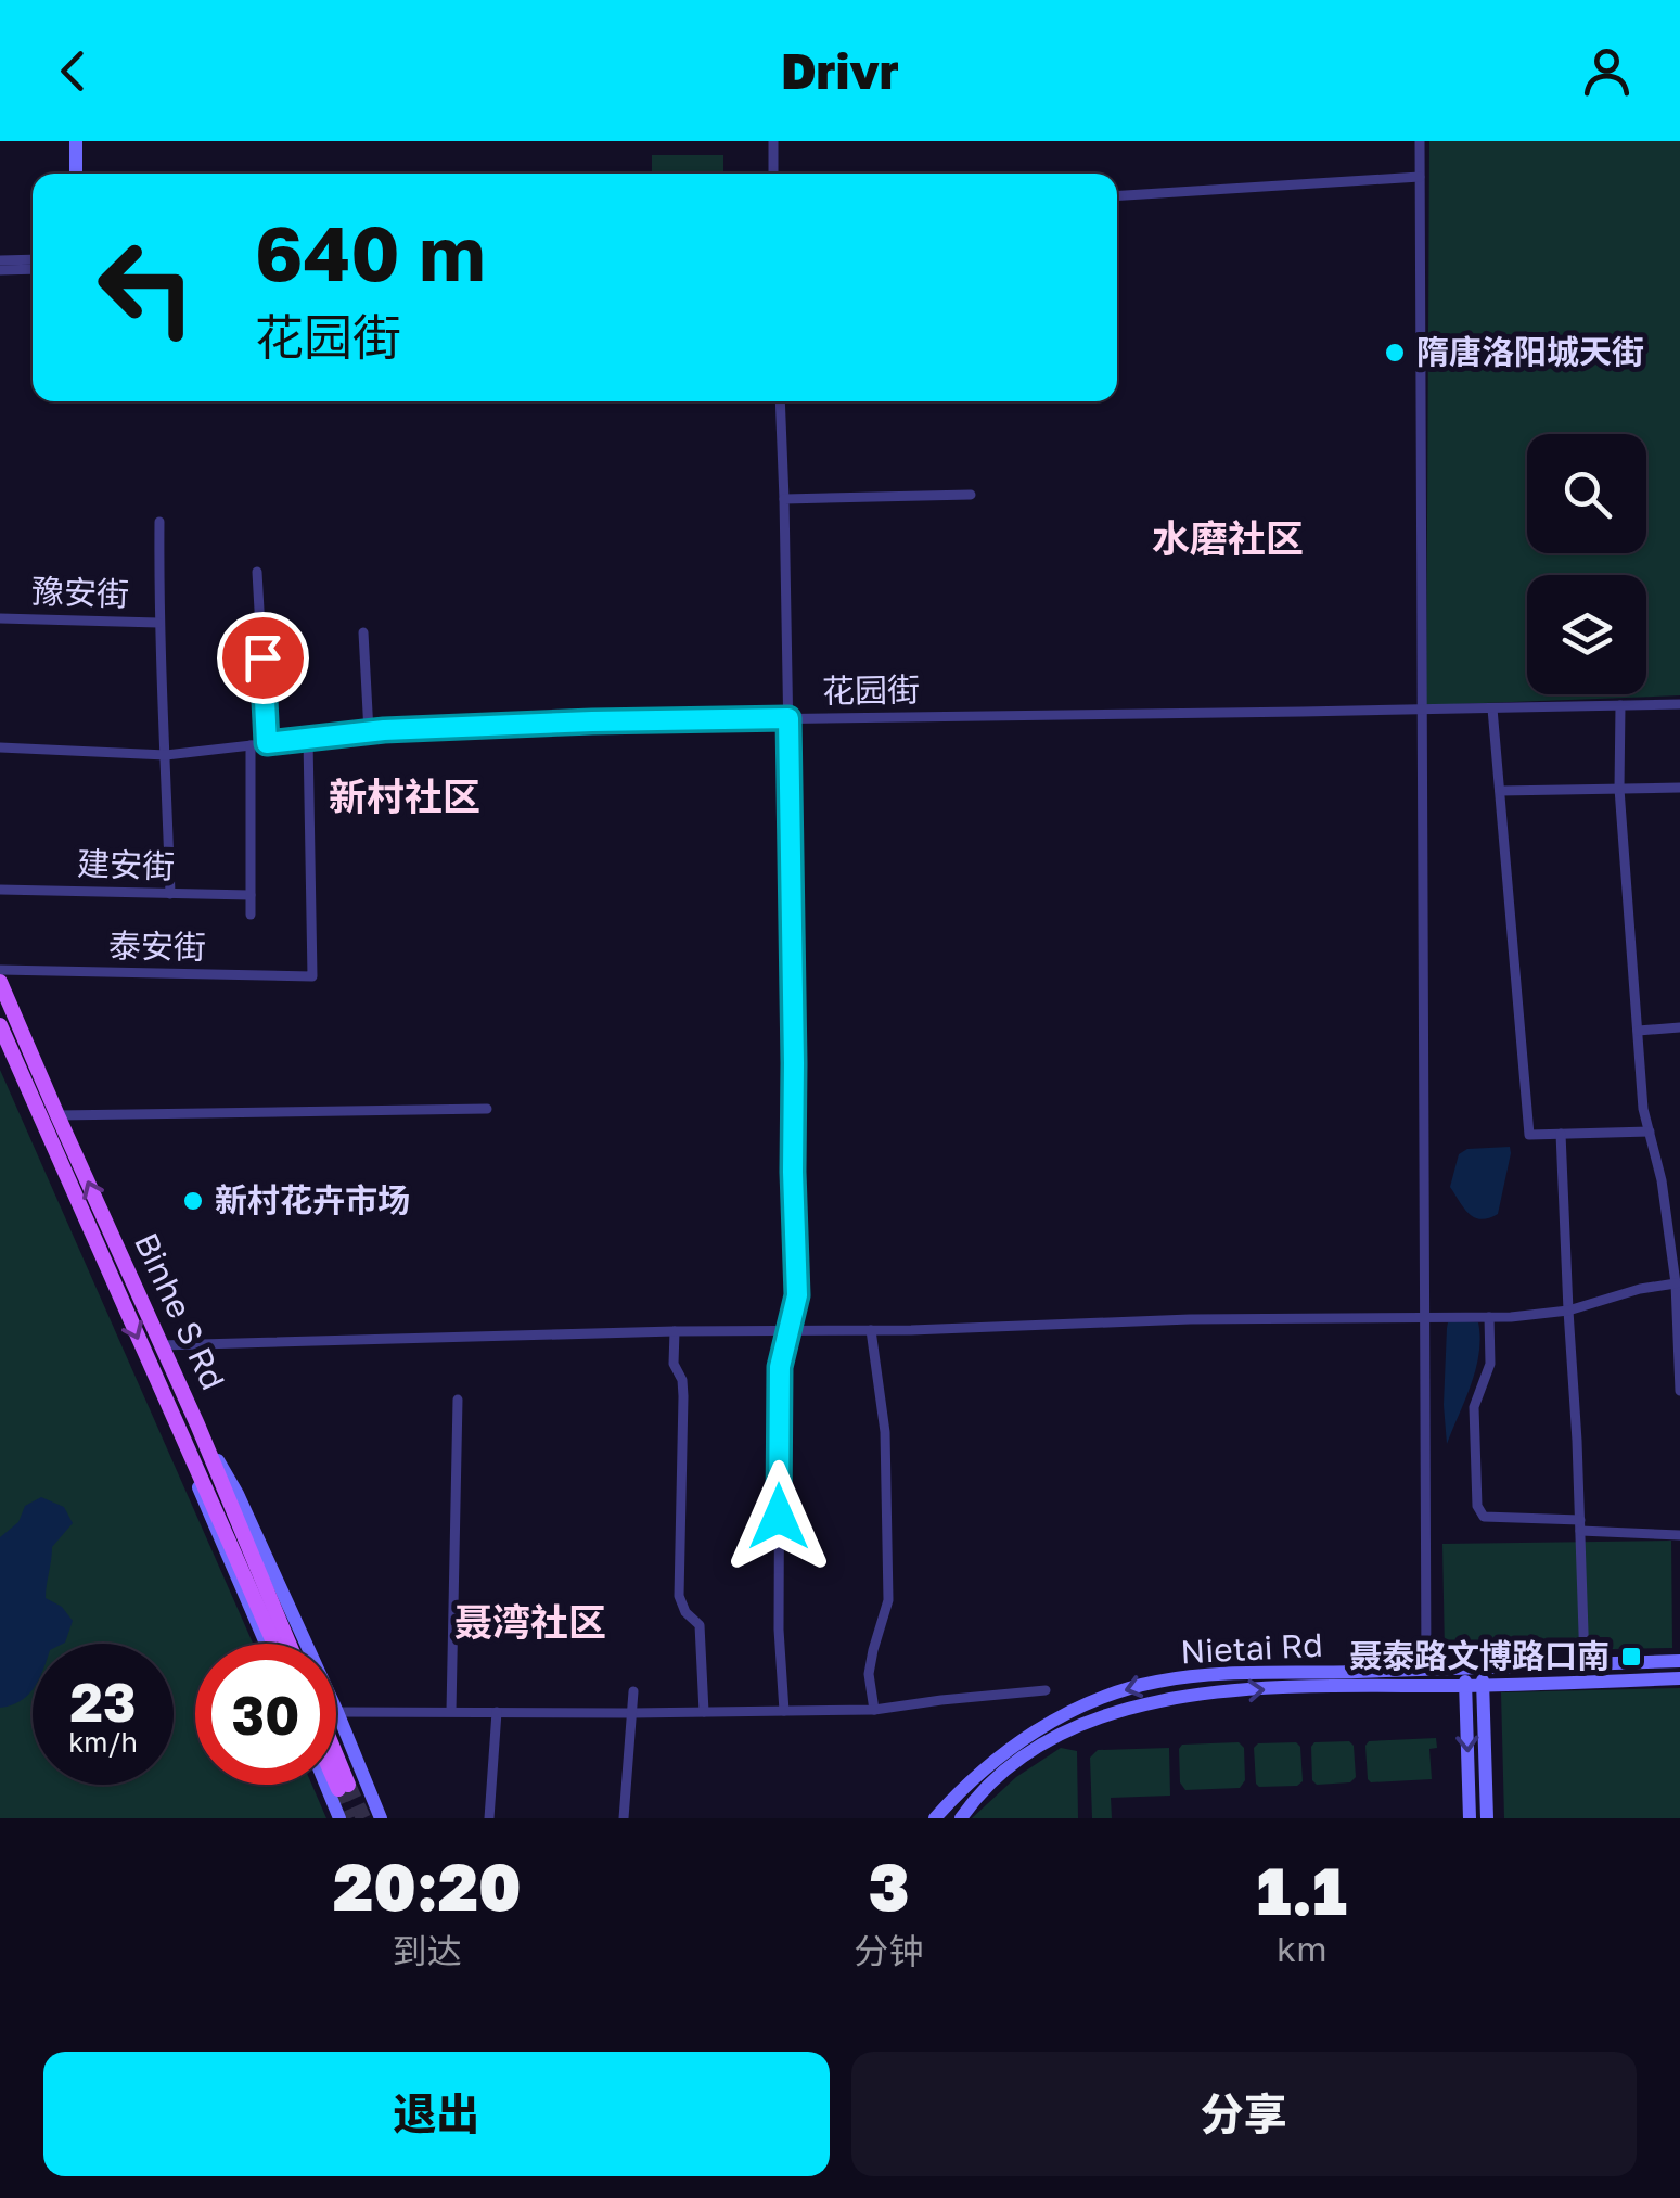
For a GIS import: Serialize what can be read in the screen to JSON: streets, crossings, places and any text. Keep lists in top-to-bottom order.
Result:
{
  "streets": {
    "main road": ["Binhe S Rd", "Nietai Rd"],
    "street": [
      "豫安街",
      "花园街",
      "建安街",
      "泰安街"
    ]
  },
  "crossings": [
    ["花园街", "泰安街"]
  ],
  "districts": ["水磨社区", "新村社区", "聂湾社区"],
  "places": {
    "other": ["隋唐洛阳城天街", "新村花卉市场"],
    "transit": ["聂泰路文博路口南"]
  },
  "page": {
    "header": "Drivr",
    "turn": ["640 m", "花园街"],
    "speed": "23 km/h",
    "limit": "30",
    "eta": [
      "20:20",
      "到达",
      "3",
      "分钟",
      "1.1",
      "km"
    ],
    "buttons": ["退出", "分享"]
  }
}
